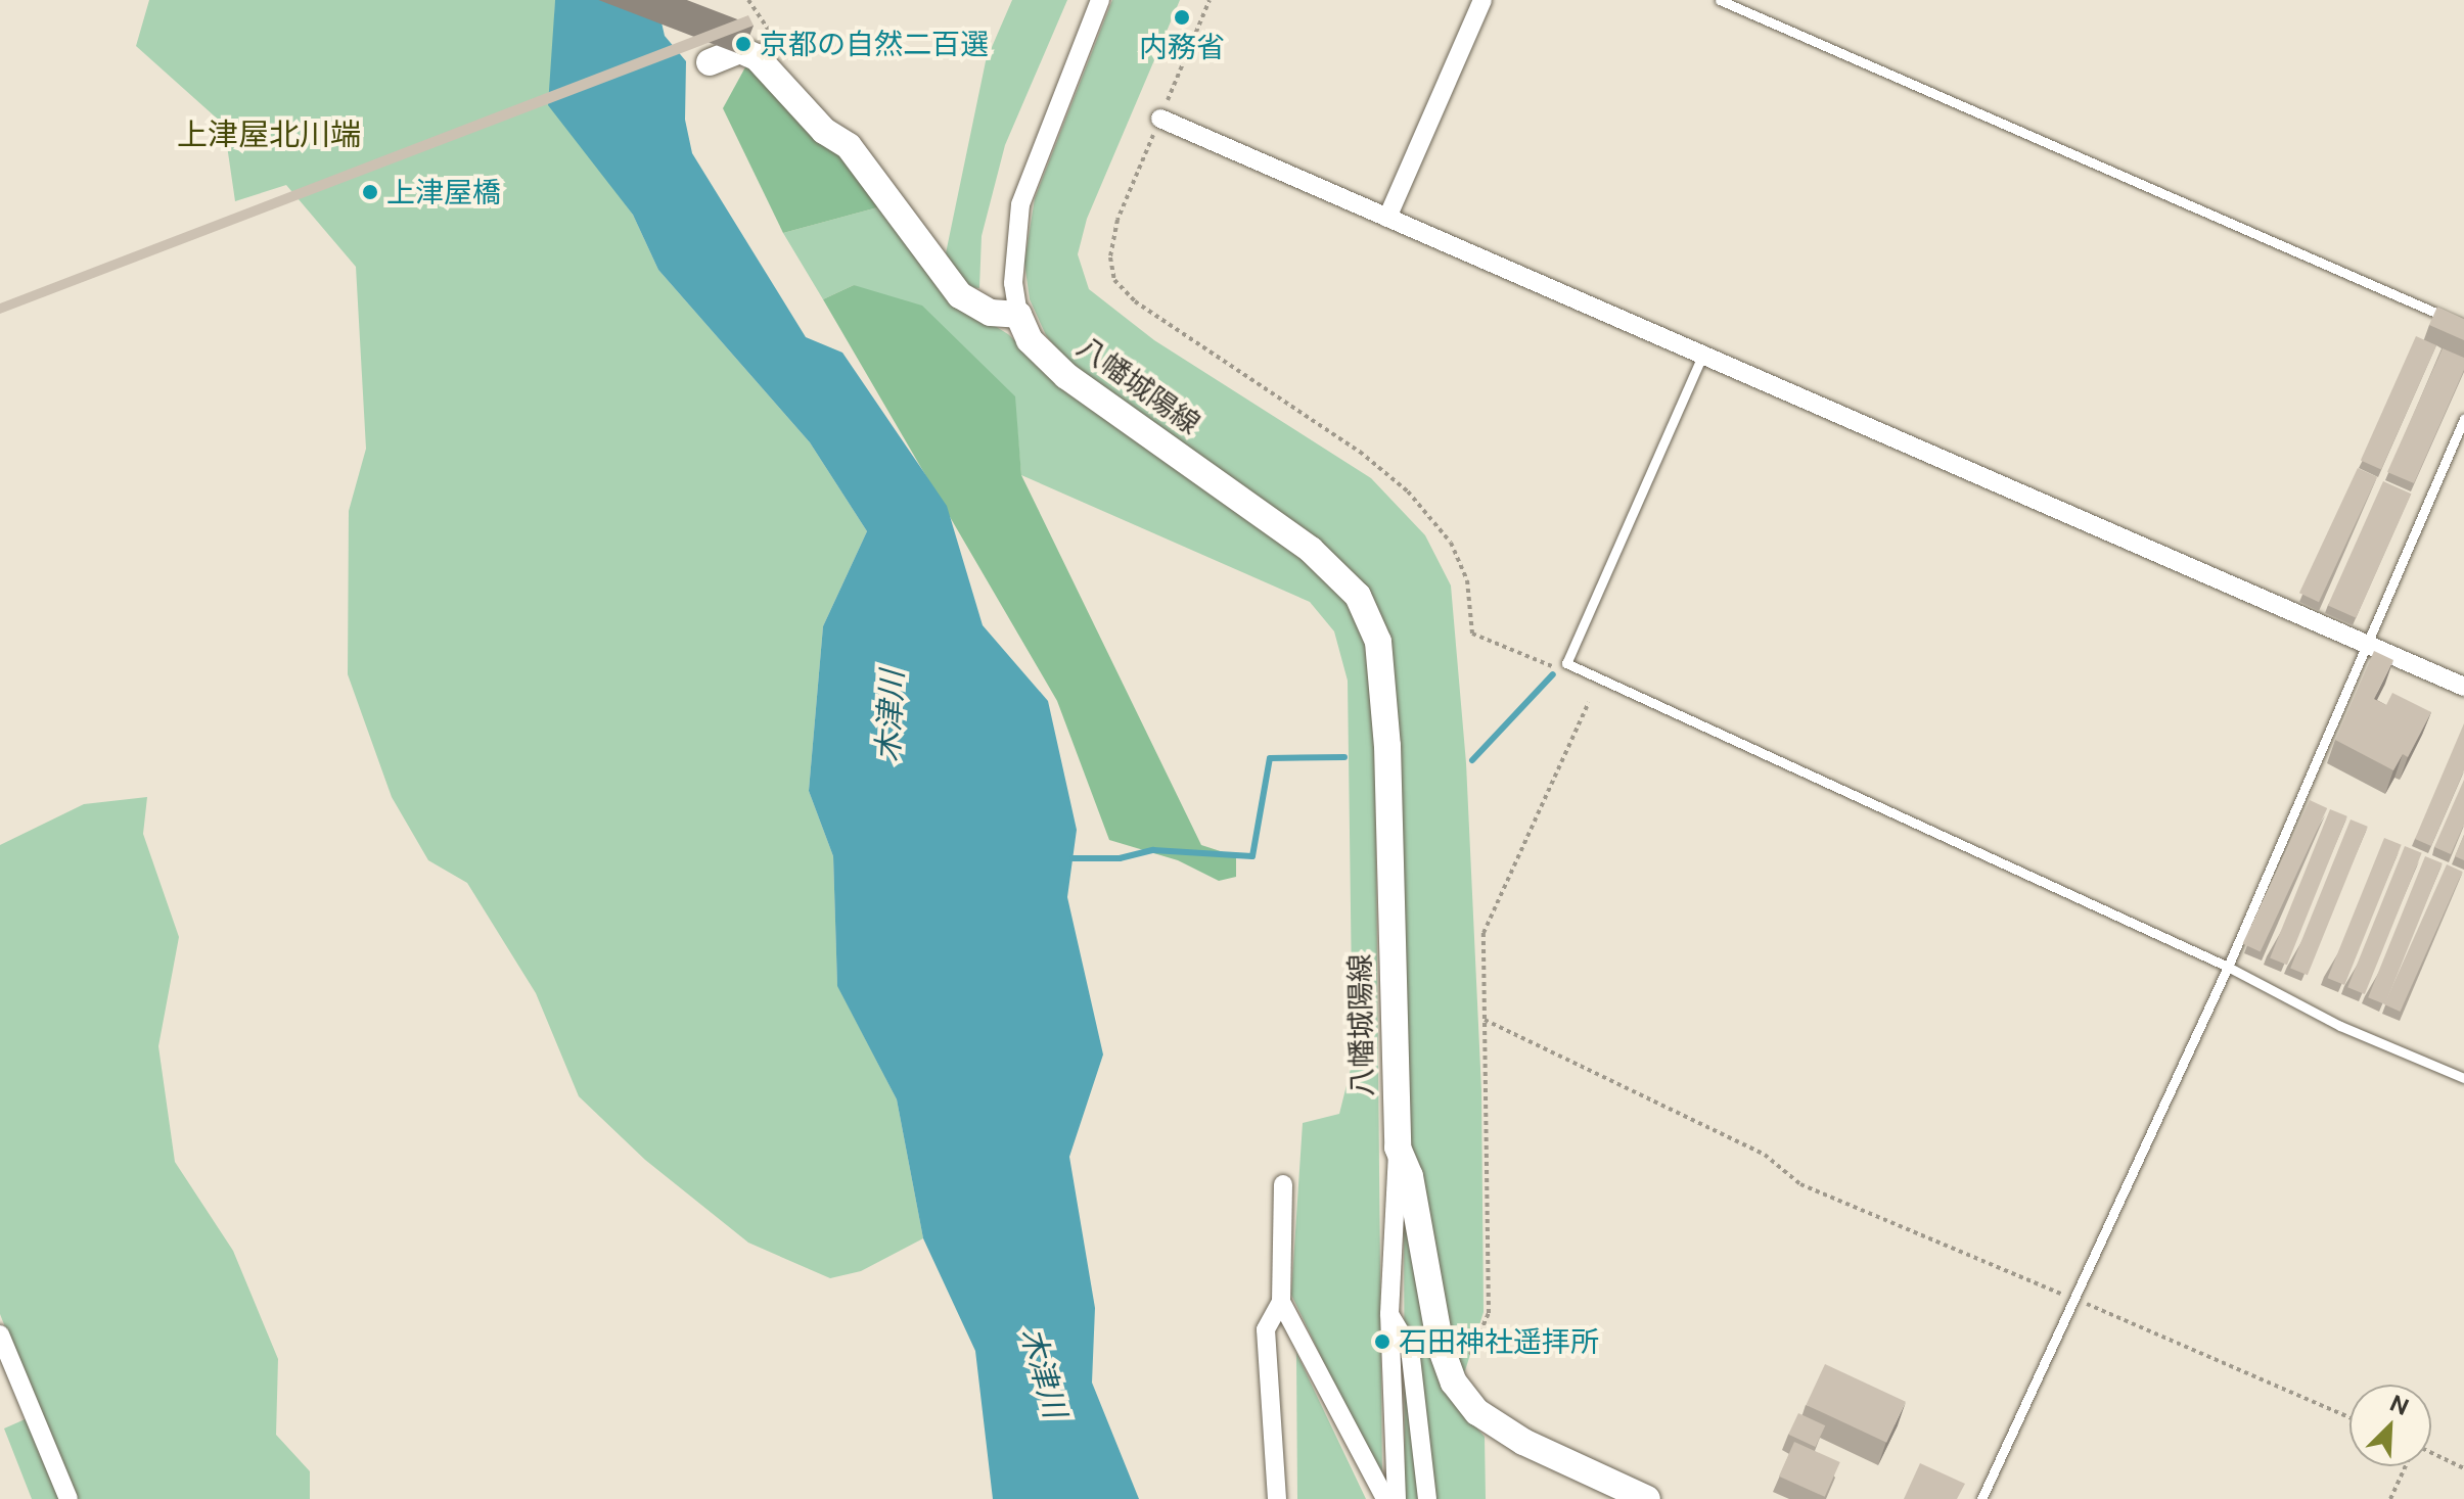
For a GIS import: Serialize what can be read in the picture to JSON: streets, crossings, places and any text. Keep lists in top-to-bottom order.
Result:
{
  "streets": {
    "main road": ["八幡城陽線"]
  },
  "districts": ["上津屋北川端"],
  "water": ["木津川"],
  "places": [
    "内務省",
    "京都の自然二百選",
    "上津屋橋",
    "石田神社遥拝所"
  ],
  "north": "top right"
}
